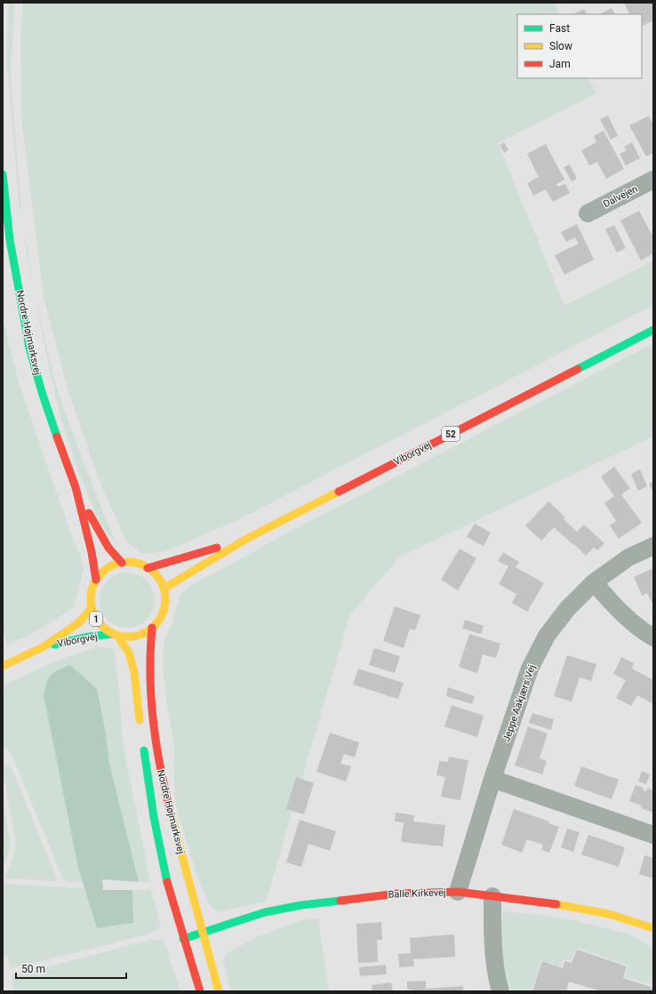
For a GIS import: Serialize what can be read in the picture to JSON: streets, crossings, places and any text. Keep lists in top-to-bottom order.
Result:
{
  "streets": {
    "street": [
      "Dalvejen",
      "Nordre Højmarksvej",
      "52",
      "Viborgvej",
      "1",
      "Jeppe Aakjærs Vej",
      "Balle Kirkevej"
    ]
  },
  "crossings": [
    ["Nordre Højmarksvej", "Viborgvej"],
    ["Nordre Højmarksvej", "1"],
    ["Nordre Højmarksvej", "Balle Kirkevej"],
    ["Viborgvej", "1"],
    ["Jeppe Aakjærs Vej", "Balle Kirkevej"]
  ],
  "legend": ["Fast", "Slow", "Jam"],
  "scale_bar": "50 m"
}
